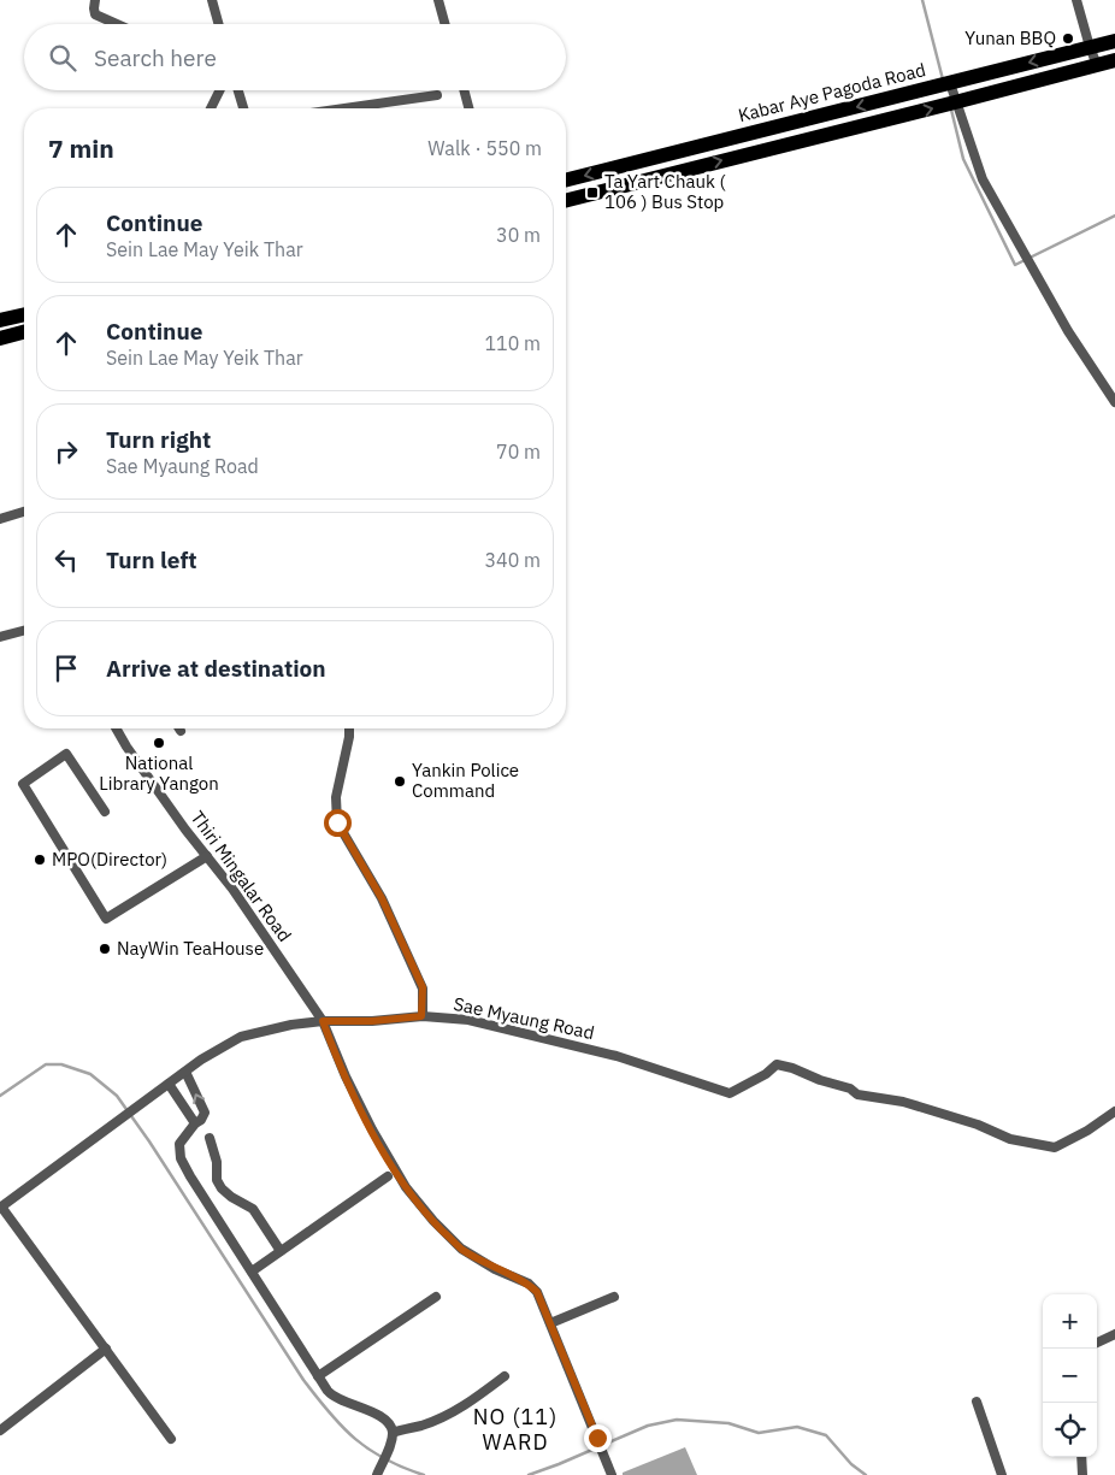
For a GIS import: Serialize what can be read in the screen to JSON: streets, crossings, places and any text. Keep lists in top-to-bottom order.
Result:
{
  "streets": {
    "main road": ["Kabar Aye Pagoda Road"],
    "street": ["Thiri Mingalar Road", "Sae Myaung Road"]
  },
  "crossings": [
    ["Thiri Mingalar Road", "Sae Myaung Road"]
  ],
  "districts": ["NO (11) WARD"],
  "places": {
    "other": [
      "Yunan BBQ",
      "National Library Yangon",
      "Yankin Police Command",
      "MPO(Director)",
      "NayWin TeaHouse"
    ],
    "transit": ["Ta Yart Chauk ( 106 ) Bus Stop"]
  },
  "page": {
    "search": "Search here",
    "heading": ["7 min", "Walk · 550 m"],
    "list": [
      ["Continue", "Sein Lae May Yeik Thar", "30 m"],
      ["Continue", "Sein Lae May Yeik Thar", "110 m"],
      ["Turn right", "Sae Myaung Road", "70 m"],
      ["Turn left", "340 m"],
      "Arrive at destination"
    ],
    "map_buttons": ["+", "−"]
  }
}
